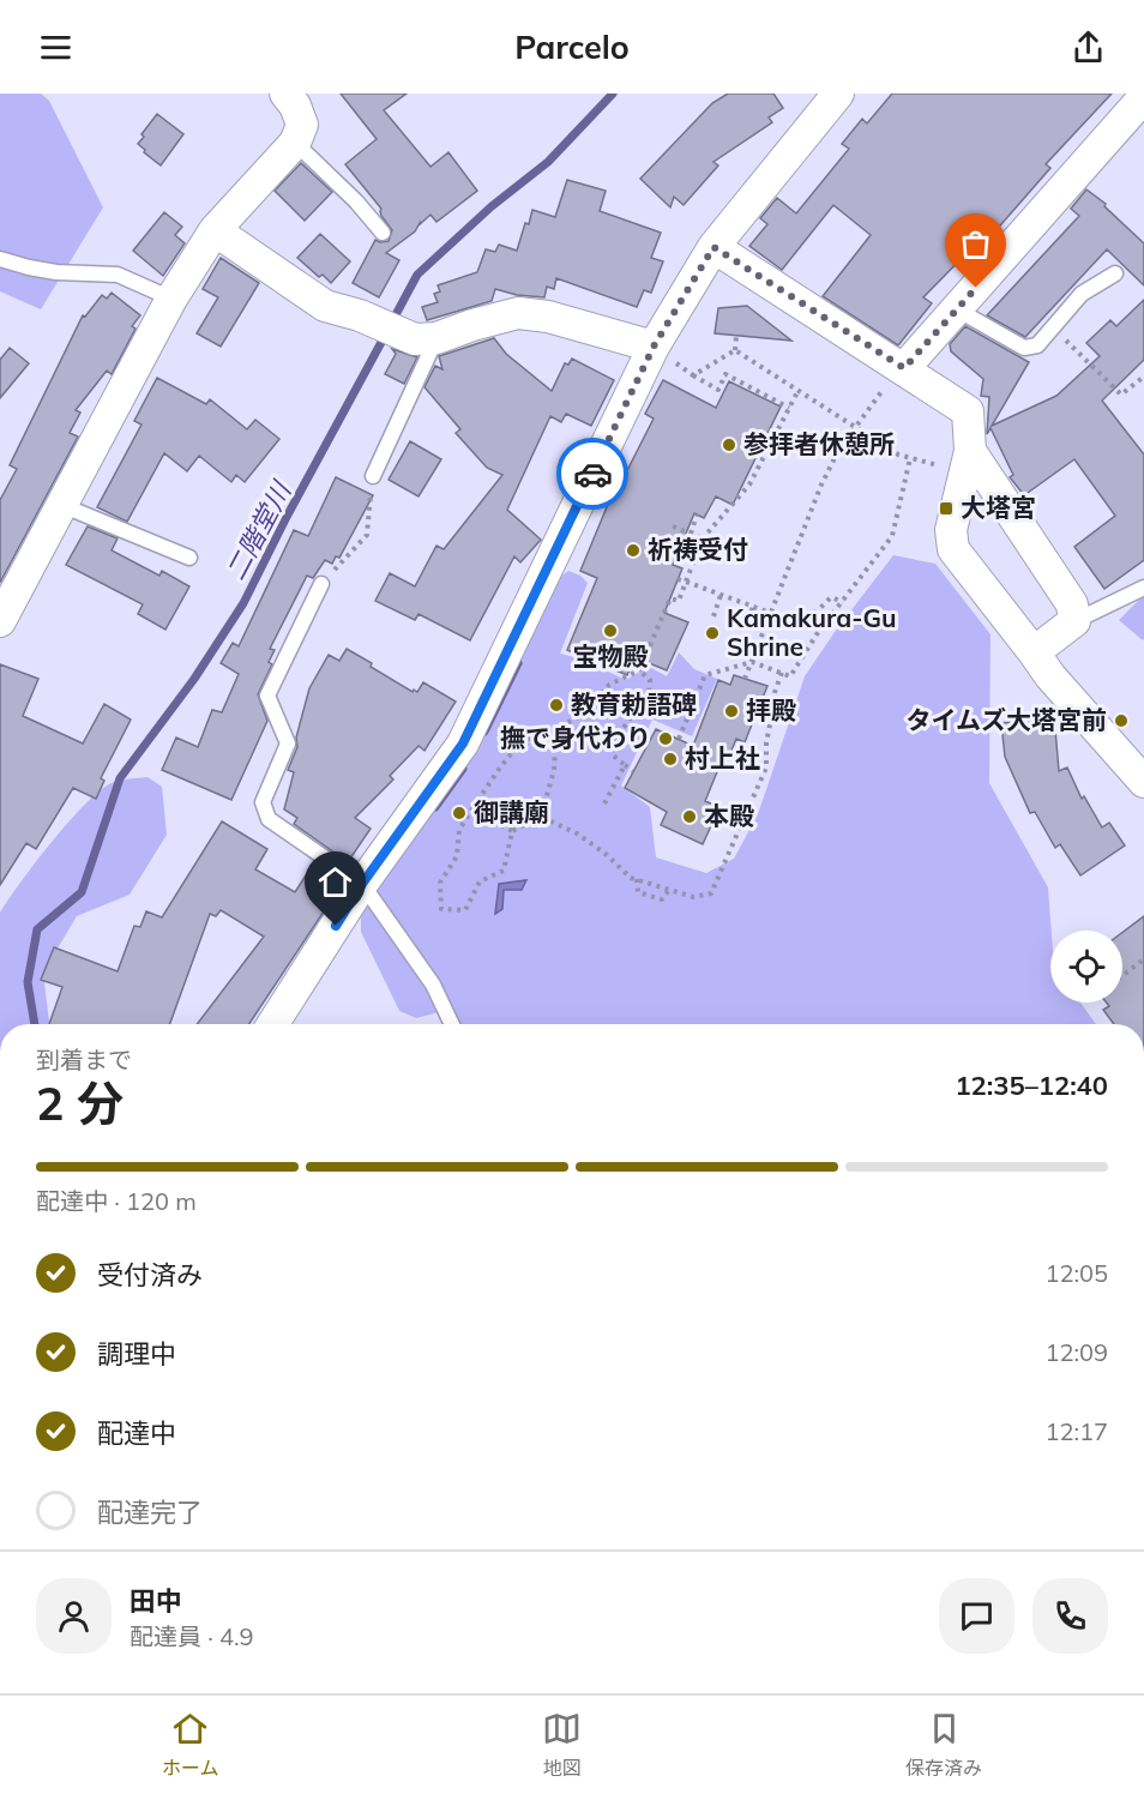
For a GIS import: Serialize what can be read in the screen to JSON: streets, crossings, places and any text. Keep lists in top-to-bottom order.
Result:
{
  "water": ["二階堂川"],
  "places": {
    "other": [
      "参拝者休憩所",
      "祈祷受付",
      "宝物殿",
      "Kamakura-Gu Shrine",
      "教育勅語碑",
      "拝殿",
      "タイムズ大塔宮前",
      "撫で身代わり",
      "村上社",
      "御講廟",
      "本殿"
    ],
    "transit": ["大塔宮"]
  },
  "page": {
    "header": "Parcelo",
    "heading": ["2 分", "到着まで", "12:35–12:40"],
    "panel": ["田中", "配達員 · 4.9"],
    "bar": "配達中 · 120 m",
    "list": [
      ["受付済み", "12:05"],
      ["調理中", "12:09"],
      ["配達中", "12:17"],
      "配達完了"
    ],
    "tabs": ["ホーム", "地図", "保存済み"]
  }
}
